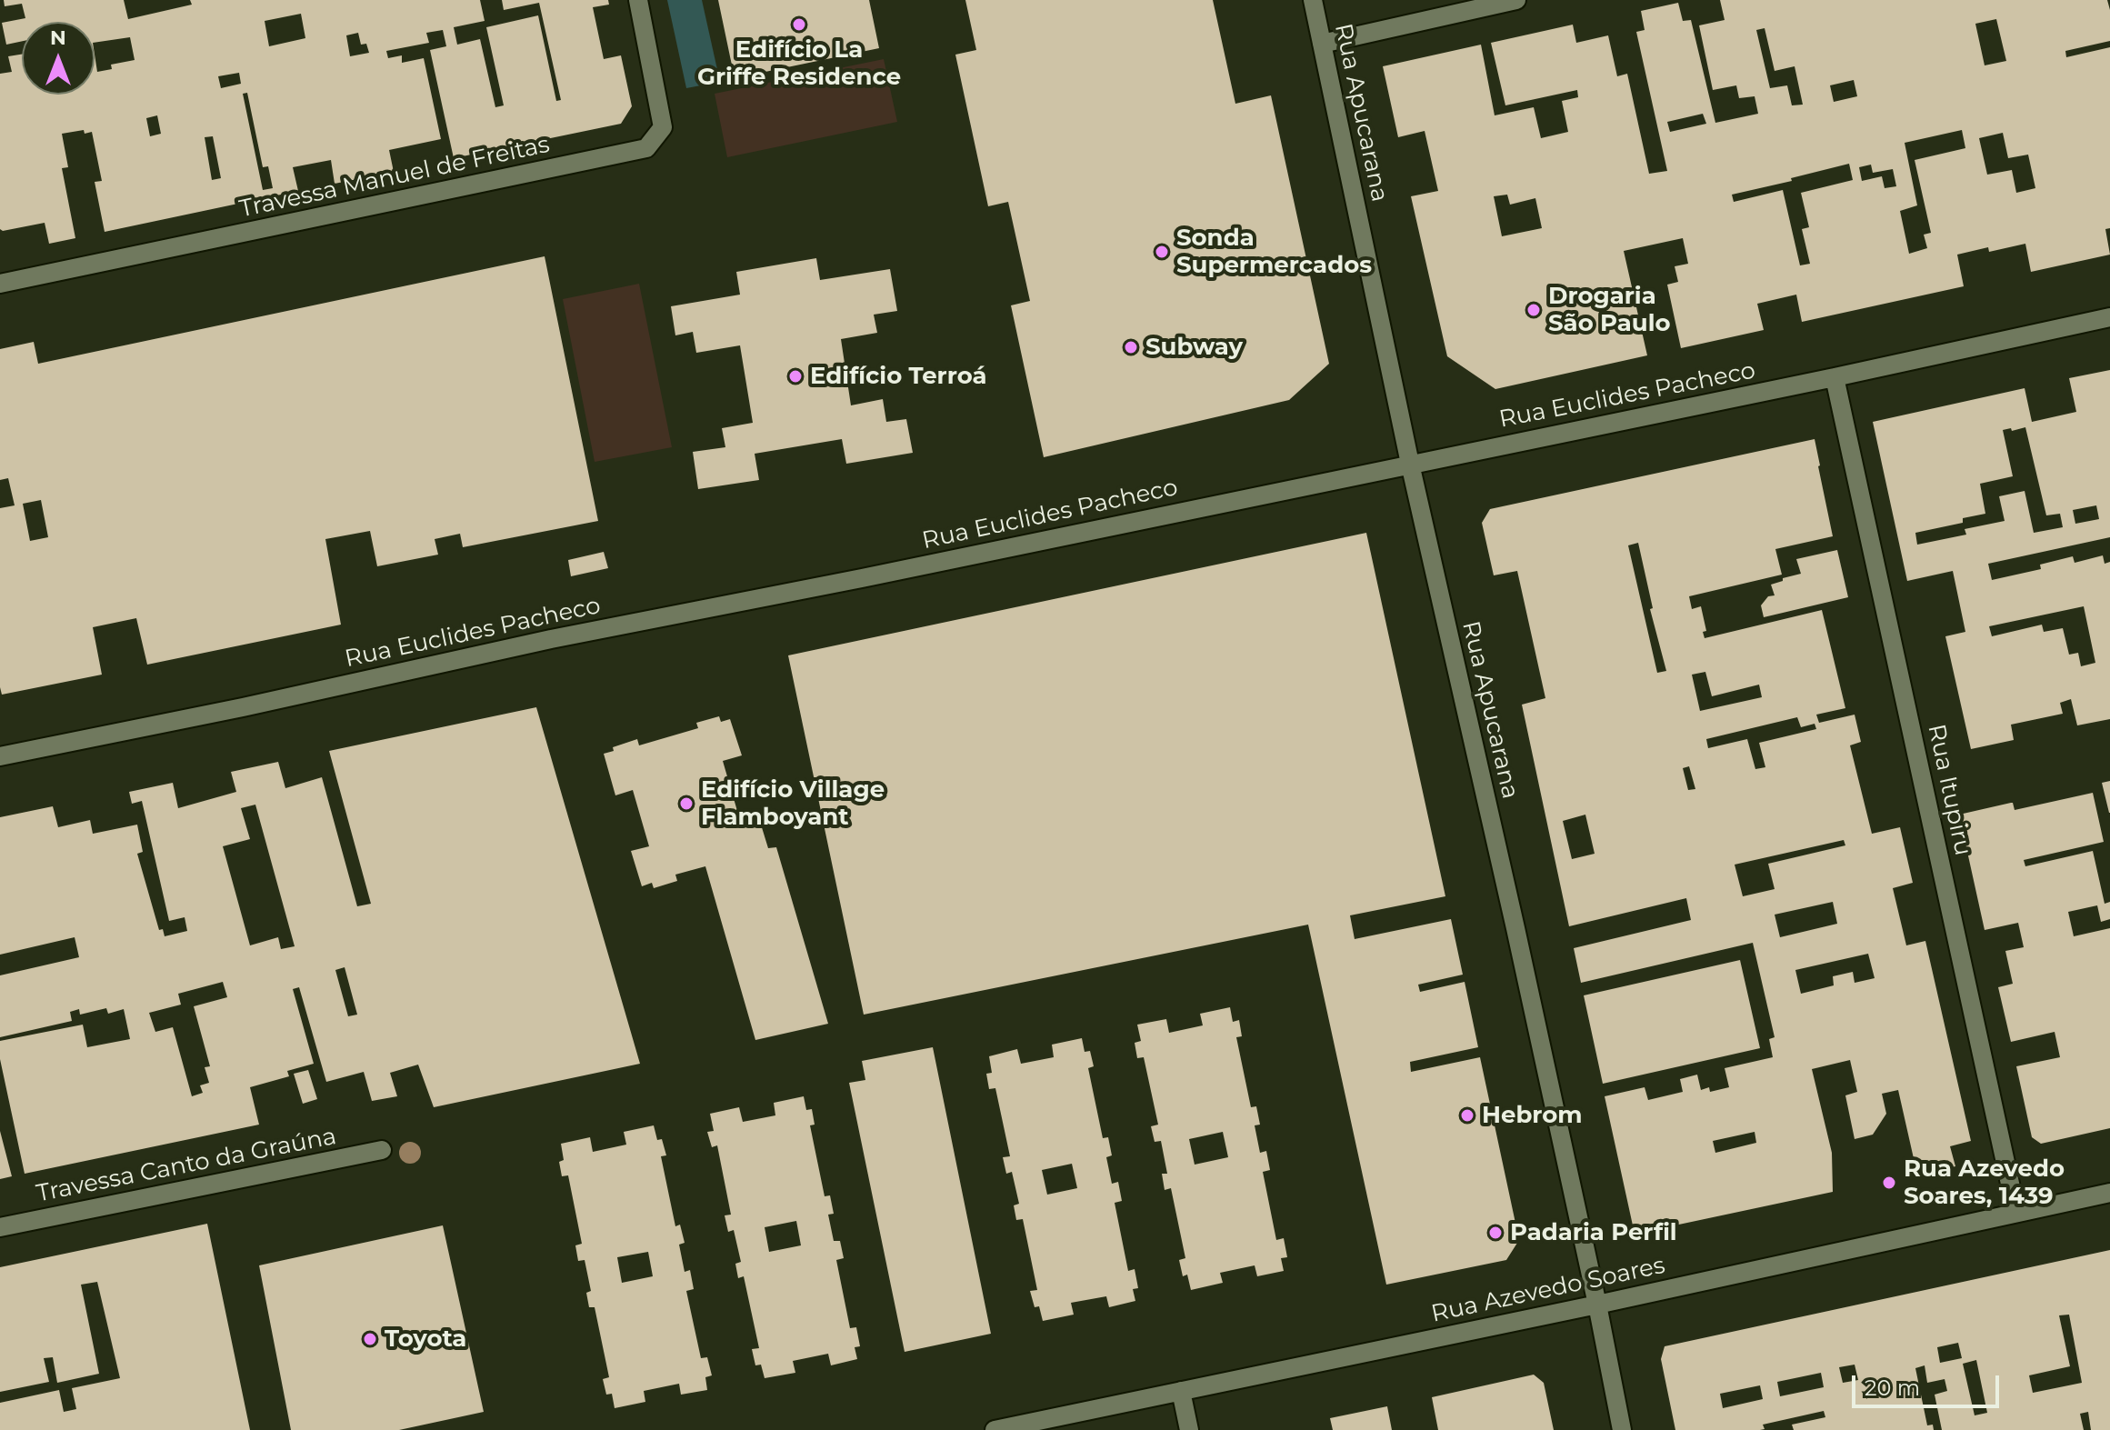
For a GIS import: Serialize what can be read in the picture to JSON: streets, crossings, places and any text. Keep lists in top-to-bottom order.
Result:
{
  "streets": {
    "street": [
      "Rua Apucarana",
      "Travessa Manuel de Freitas",
      "Rua Euclides Pacheco",
      "Rua Itupiru",
      "Travessa Canto da Graúna",
      "Rua Azevedo Soares"
    ]
  },
  "crossings": [
    ["Rua Apucarana", "Rua Euclides Pacheco"],
    ["Rua Apucarana", "Rua Azevedo Soares"],
    ["Rua Euclides Pacheco", "Rua Itupiru"],
    ["Rua Itupiru", "Rua Azevedo Soares"]
  ],
  "places": [
    "Edifício La Griffe Residence",
    "Sonda Supermercados",
    "Drogaria São Paulo",
    "Subway",
    "Edifício Terroá",
    "Edifício Village Flamboyant",
    "Hebrom",
    "Rua Azevedo Soares, 1439",
    "Padaria Perfil",
    "Toyota"
  ],
  "scale_bar": "20 m",
  "north": "top"
}
